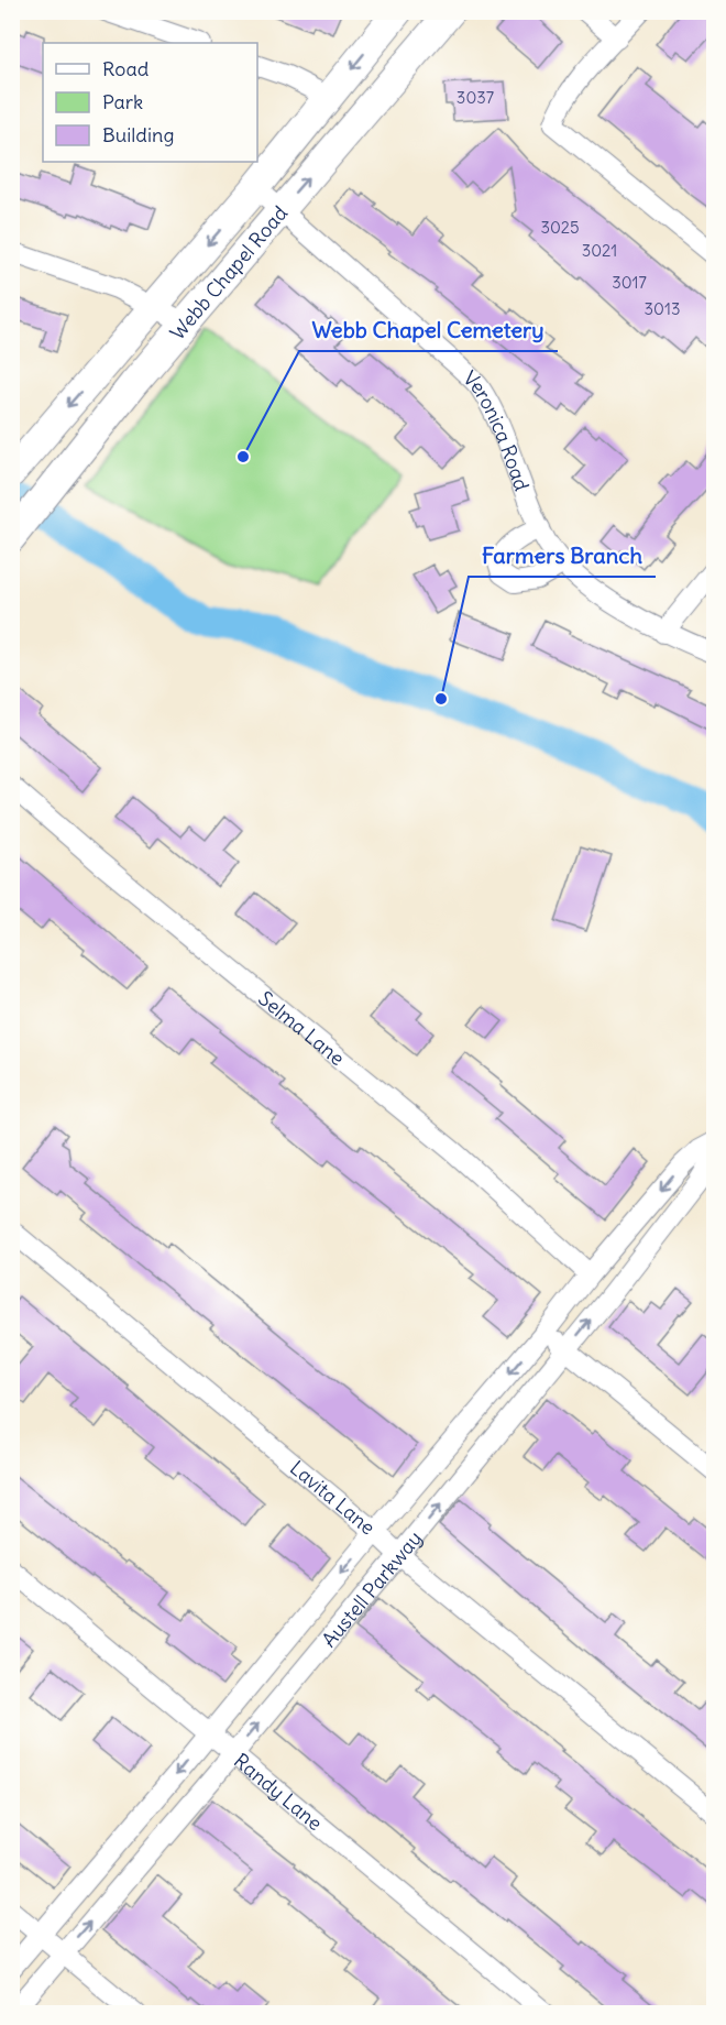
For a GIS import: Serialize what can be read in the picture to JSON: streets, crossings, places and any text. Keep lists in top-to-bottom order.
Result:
{
  "streets": {
    "main road": ["Webb Chapel Road"],
    "street": [
      "Veronica Road",
      "Selma Lane",
      "Lavita Lane",
      "Austell Parkway",
      "Randy Lane"
    ]
  },
  "crossings": [
    ["Webb Chapel Road", "Veronica Road"],
    ["Selma Lane", "Austell Parkway"],
    ["Lavita Lane", "Austell Parkway"],
    ["Austell Parkway", "Randy Lane"]
  ],
  "places": ["Webb Chapel Cemetery", "Farmers Branch"],
  "house_numbers": [
    "3037",
    "3025",
    "3021",
    "3017",
    "3013"
  ],
  "legend": ["Road", "Park", "Building"]
}
